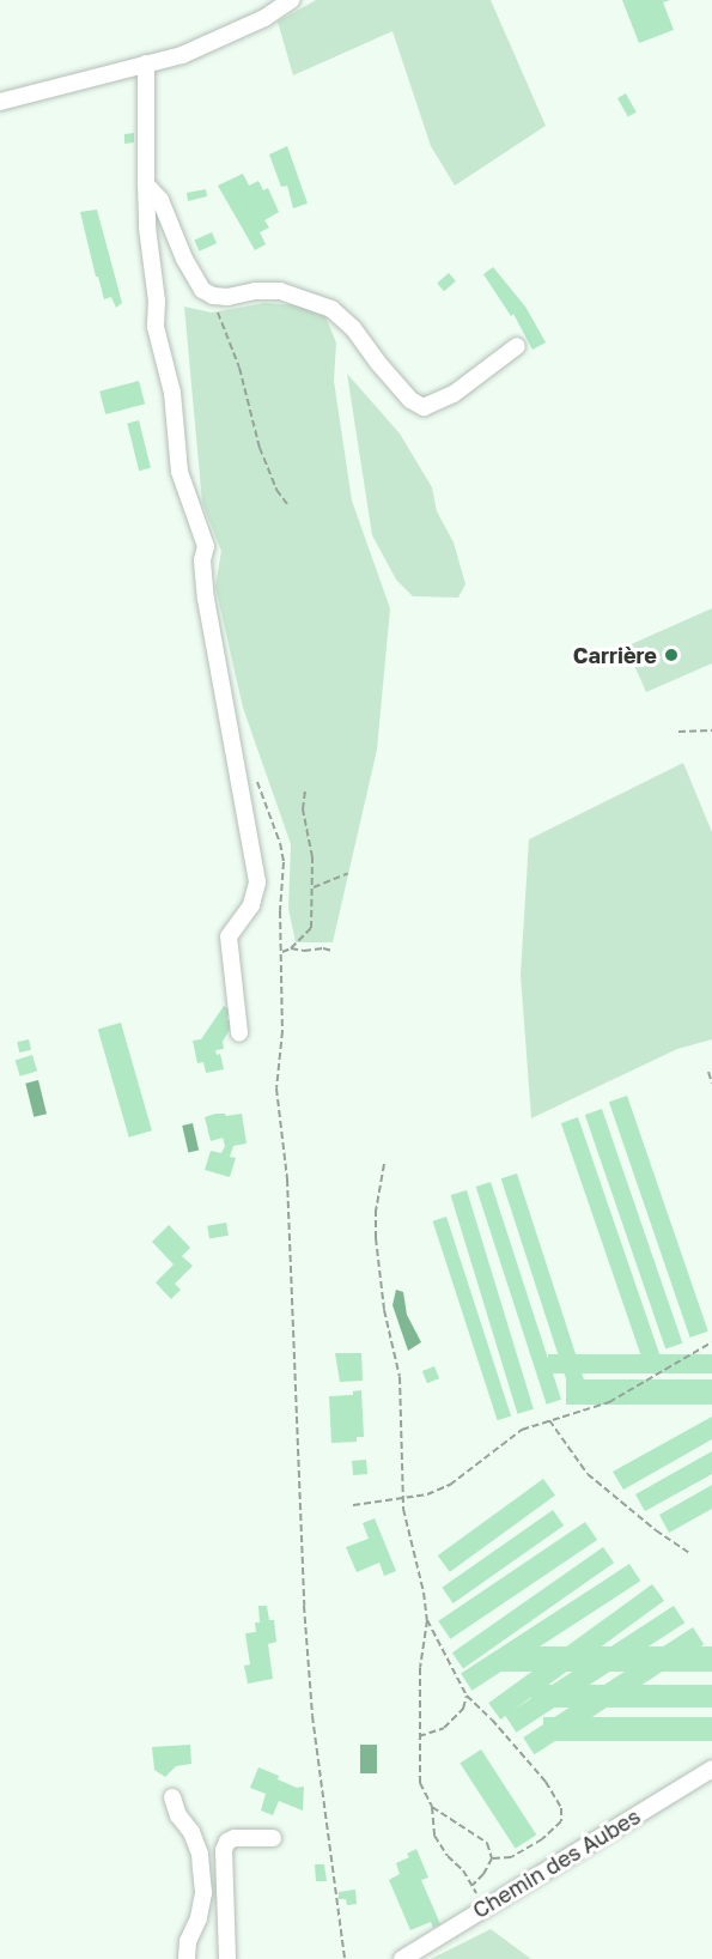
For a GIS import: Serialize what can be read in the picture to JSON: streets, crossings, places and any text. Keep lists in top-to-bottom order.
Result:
{
  "streets": {
    "street": ["Chemin des Aubes"]
  },
  "places": ["Carrière"]
}
